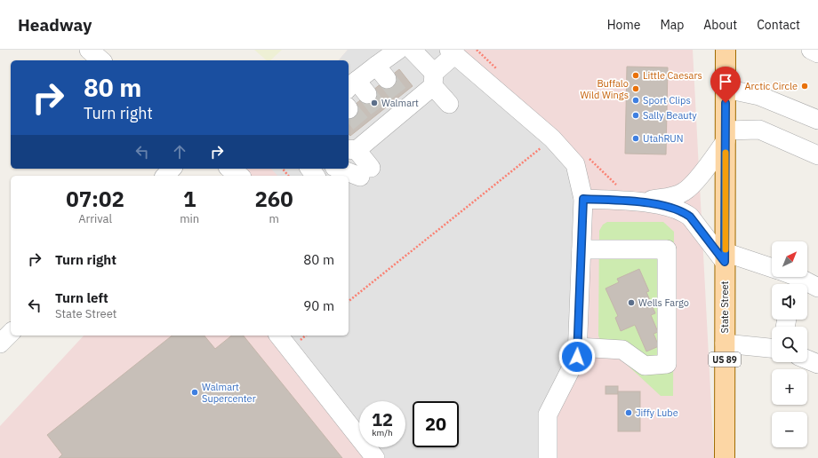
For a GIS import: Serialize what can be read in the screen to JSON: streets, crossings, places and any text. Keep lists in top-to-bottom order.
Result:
{
  "streets": {
    "main road": ["State Street", "US 89"]
  },
  "places": [
    "Little Caesars",
    "Arctic Circle",
    "Buffalo Wild Wings",
    "Sport Clips",
    "Walmart",
    "Sally Beauty",
    "UtahRUN",
    "Wells Fargo",
    "Walmart Supercenter",
    "Jiffy Lube"
  ],
  "north": "top right",
  "page": {
    "header": "Headway",
    "nav": [
      "Home",
      "Map",
      "About",
      "Contact"
    ],
    "turn": ["80 m", "Turn right"],
    "eta": [
      "07:02",
      "Arrival",
      "1",
      "min",
      "260",
      "m"
    ],
    "list": [
      {
        "name": "Turn right",
        "value": "80 m"
      },
      {
        "name": "Turn left",
        "note": "State Street",
        "value": "90 m"
      }
    ],
    "map_buttons": ["+", "−"],
    "speed": "12 km/h",
    "limit": "20"
  }
}
